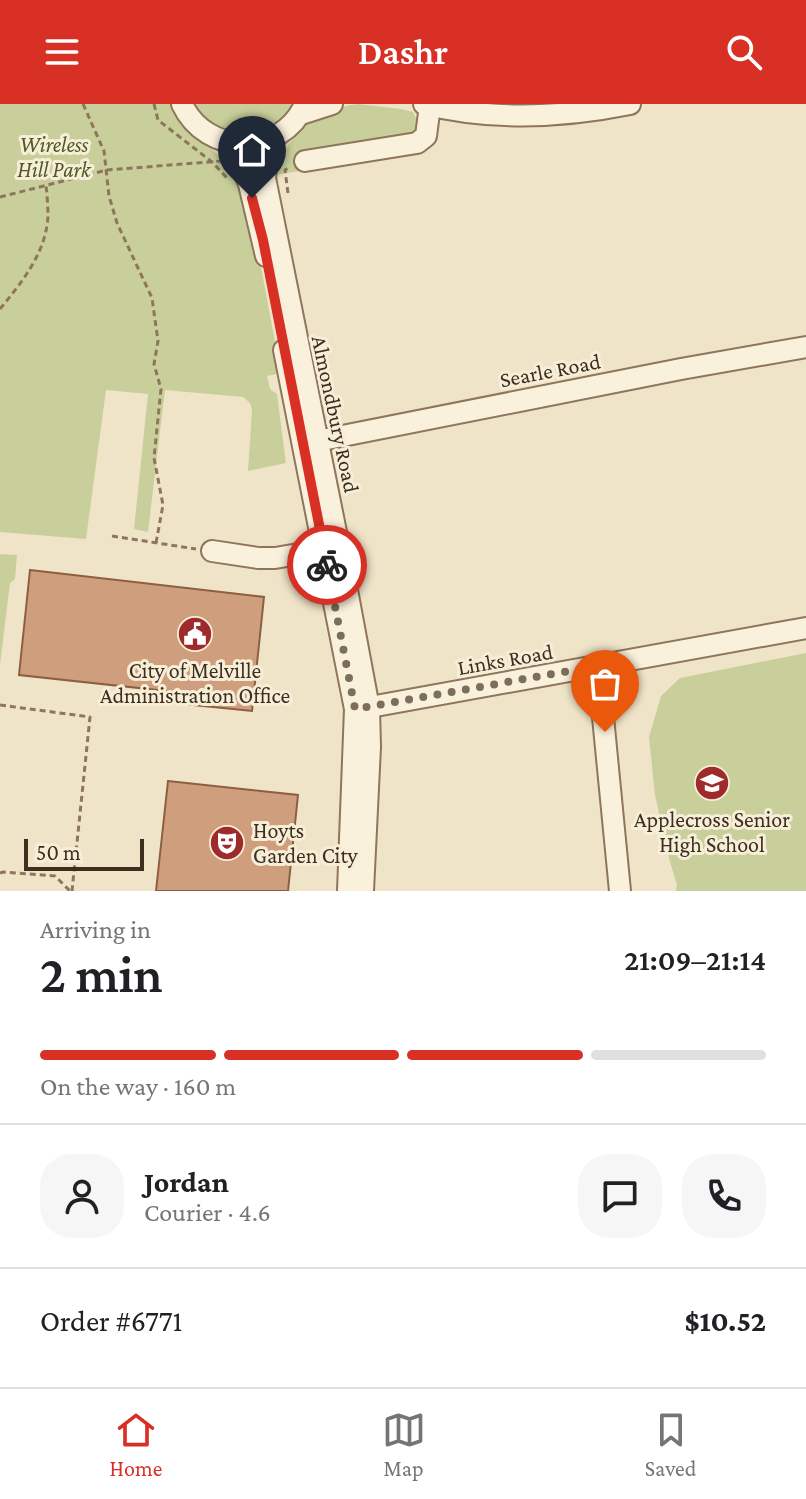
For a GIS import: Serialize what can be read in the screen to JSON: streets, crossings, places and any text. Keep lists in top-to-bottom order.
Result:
{
  "streets": {
    "street": ["Searle Road", "Almondbury Road", "Links Road"]
  },
  "crossings": [
    ["Searle Road", "Almondbury Road"],
    ["Almondbury Road", "Links Road"]
  ],
  "parks": ["Wireless Hill Park"],
  "places": {
    "public building": ["City of Melville Administration Office"],
    "school or university": ["Applecross Senior High School"],
    "theatre": ["Hoyts Garden City"]
  },
  "scale_bar": "50 m",
  "page": {
    "header": "Dashr",
    "scale": "50 m",
    "heading": ["2 min", "Arriving in", "21:09–21:14"],
    "panel": [
      "Jordan",
      "Courier · 4.6",
      "Order #6771",
      "$10.52"
    ],
    "bar": "On the way · 160 m",
    "tabs": ["Home", "Map", "Saved"]
  }
}
